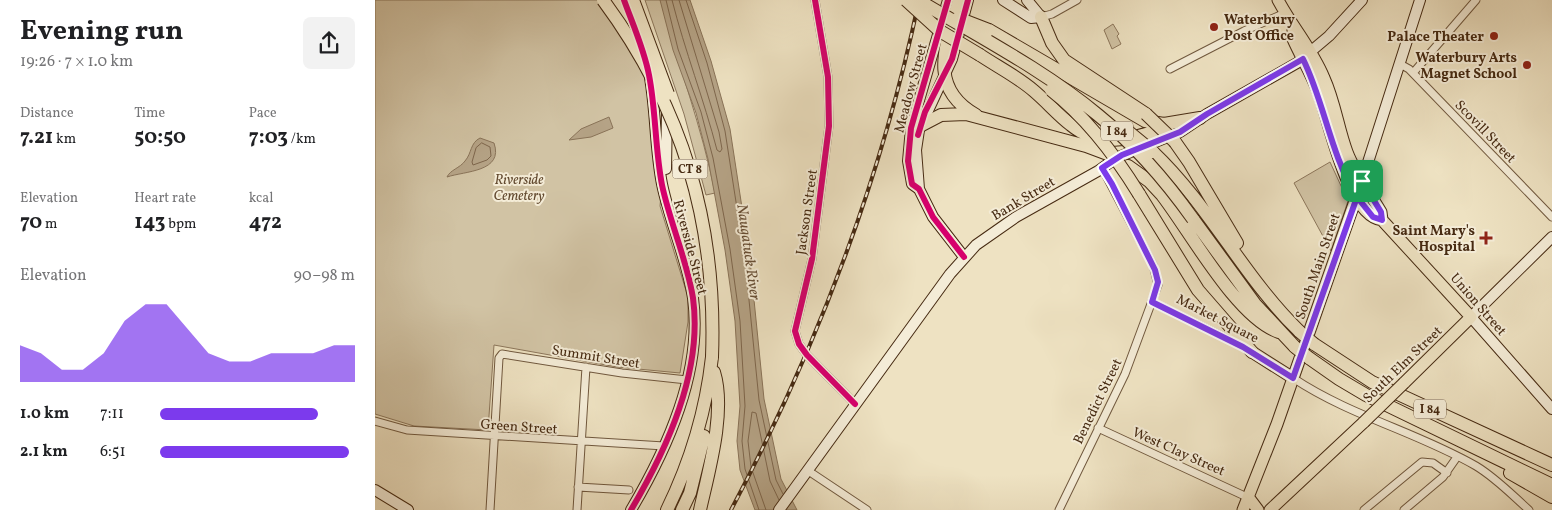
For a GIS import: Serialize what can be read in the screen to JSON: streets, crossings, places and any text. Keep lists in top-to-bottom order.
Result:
{
  "streets": {
    "highway": ["I 84", "CT 8"],
    "main road": [
      "Meadow Street",
      "Bank Street",
      "Riverside Street",
      "South Main Street",
      "Union Street",
      "Market Square",
      "South Elm Street"
    ],
    "street": [
      "Scovill Street",
      "Jackson Street",
      "Summit Street",
      "Benedict Street",
      "Green Street",
      "West Clay Street"
    ]
  },
  "crossings": [
    ["Meadow Street", "Bank Street"],
    ["Scovill Street", "South Main Street"],
    ["Bank Street", "Jackson Street"],
    ["Bank Street", "Union Street"],
    ["Riverside Street", "Summit Street"],
    ["Riverside Street", "Green Street"],
    ["South Main Street", "Union Street"],
    ["South Main Street", "Market Square"],
    ["South Main Street", "West Clay Street"],
    ["Union Street", "South Elm Street"],
    ["Market Square", "Benedict Street"],
    ["Summit Street", "Green Street"],
    ["Benedict Street", "West Clay Street"]
  ],
  "water": ["Naugatuck River"],
  "parks": ["Riverside Cemetery"],
  "places": {
    "other": ["Waterbury Post Office", "Palace Theater", "Waterbury Arts Magnet School"],
    "health": ["Saint Mary's Hospital"]
  },
  "page": {
    "heading": ["Evening run", "19:26 · 7 × 1.0 km"],
    "stats": [
      ["Distance", "7.21 km"],
      ["Time", "50:50"],
      ["Pace", "7:03 /km"],
      ["Elevation", "70 m"],
      ["Heart rate", "143 bpm"],
      ["kcal", "472"]
    ],
    "chart": ["Elevation", "90–98 m"],
    "list": [
      {
        "name": "1.0 km",
        "note": "7:11"
      },
      {
        "name": "2.1 km",
        "note": "6:51"
      }
    ]
  }
}
